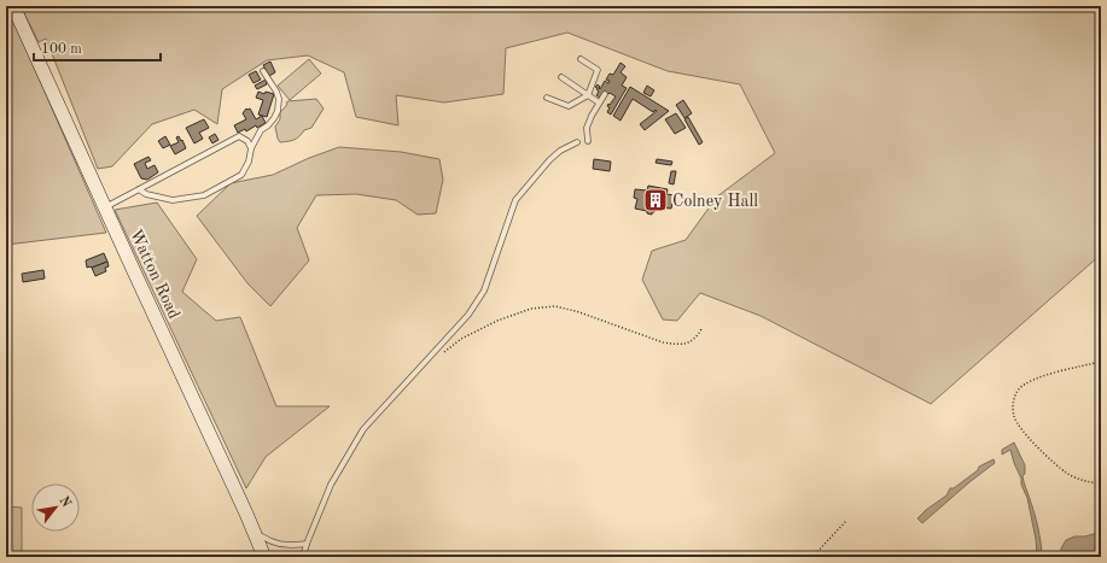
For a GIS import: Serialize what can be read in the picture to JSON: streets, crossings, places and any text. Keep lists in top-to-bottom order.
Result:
{
  "streets": {
    "main road": ["Watton Road"]
  },
  "places": {
    "building": ["Colney Hall"]
  },
  "scale_bar": "100 m",
  "north": "top right"
}
